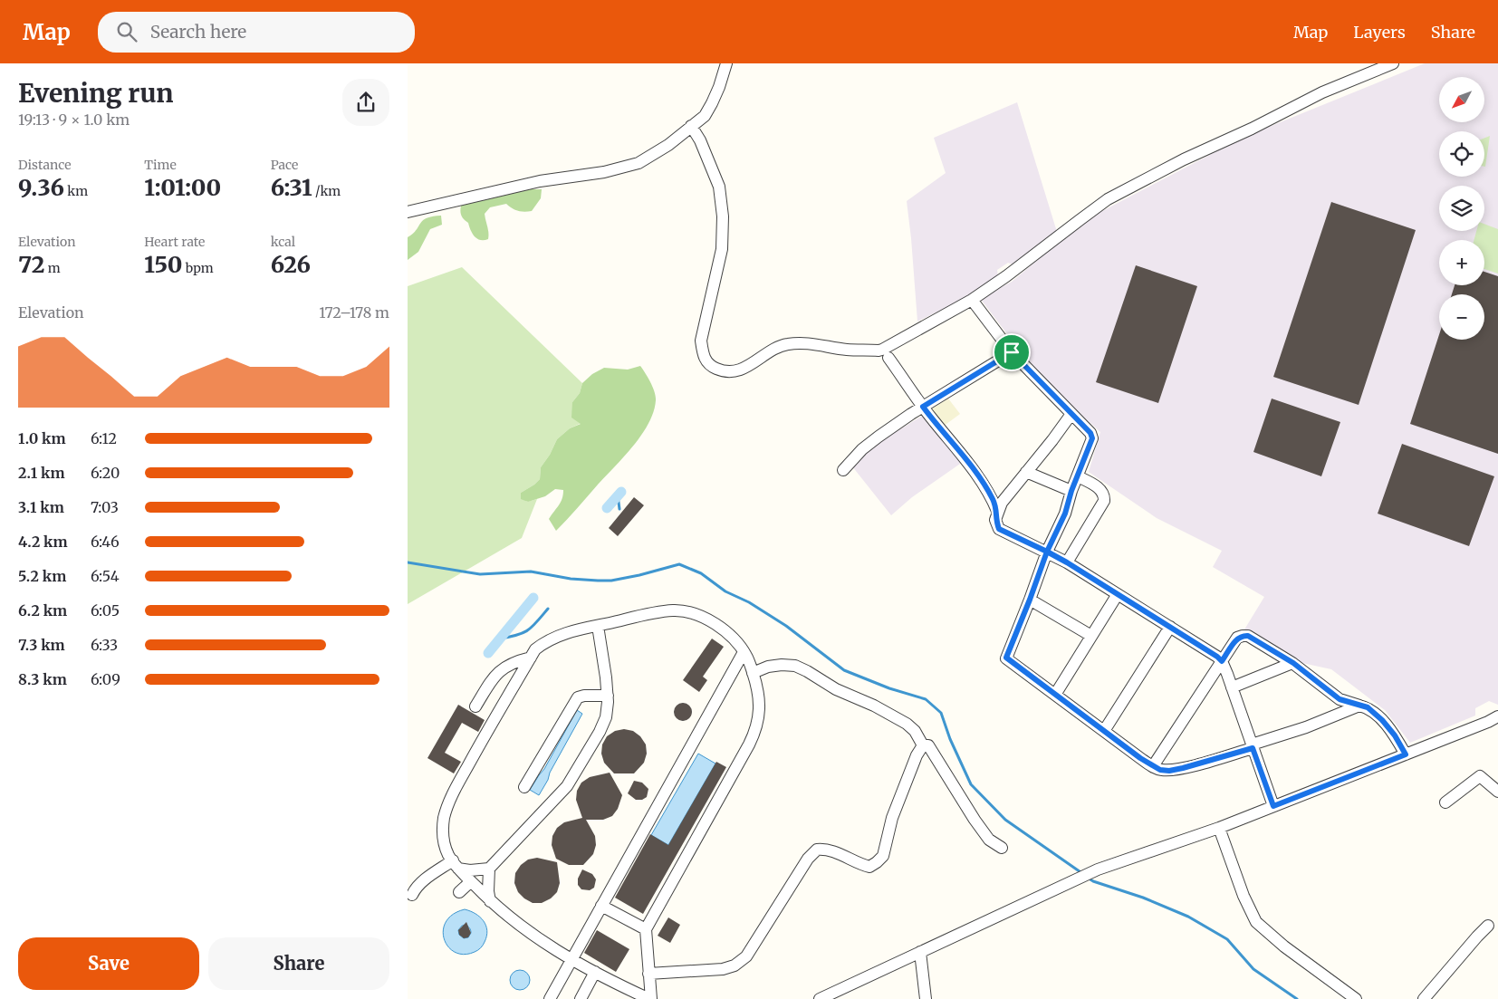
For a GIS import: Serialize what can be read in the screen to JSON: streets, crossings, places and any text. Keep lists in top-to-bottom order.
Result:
{
  "north": "bottom left",
  "page": {
    "header": "Map",
    "search": "Search here",
    "nav": ["Map", "Layers", "Share"],
    "heading": ["Evening run", "19:13 · 9 × 1.0 km"],
    "map_buttons": ["+", "−"],
    "stats": [
      ["Distance", "9.36 km"],
      ["Time", "1:01:00"],
      ["Pace", "6:31 /km"],
      ["Elevation", "72 m"],
      ["Heart rate", "150 bpm"],
      ["kcal", "626"]
    ],
    "chart": ["Elevation", "172–178 m"],
    "list": [
      {
        "name": "1.0 km",
        "note": "6:12"
      },
      {
        "name": "2.1 km",
        "note": "6:20"
      },
      {
        "name": "3.1 km",
        "note": "7:03"
      },
      {
        "name": "4.2 km",
        "note": "6:46"
      },
      {
        "name": "5.2 km",
        "note": "6:54"
      },
      {
        "name": "6.2 km",
        "note": "6:05"
      },
      {
        "name": "7.3 km",
        "note": "6:33"
      },
      {
        "name": "8.3 km",
        "note": "6:09"
      }
    ],
    "buttons": ["Save", "Share"]
  }
}
